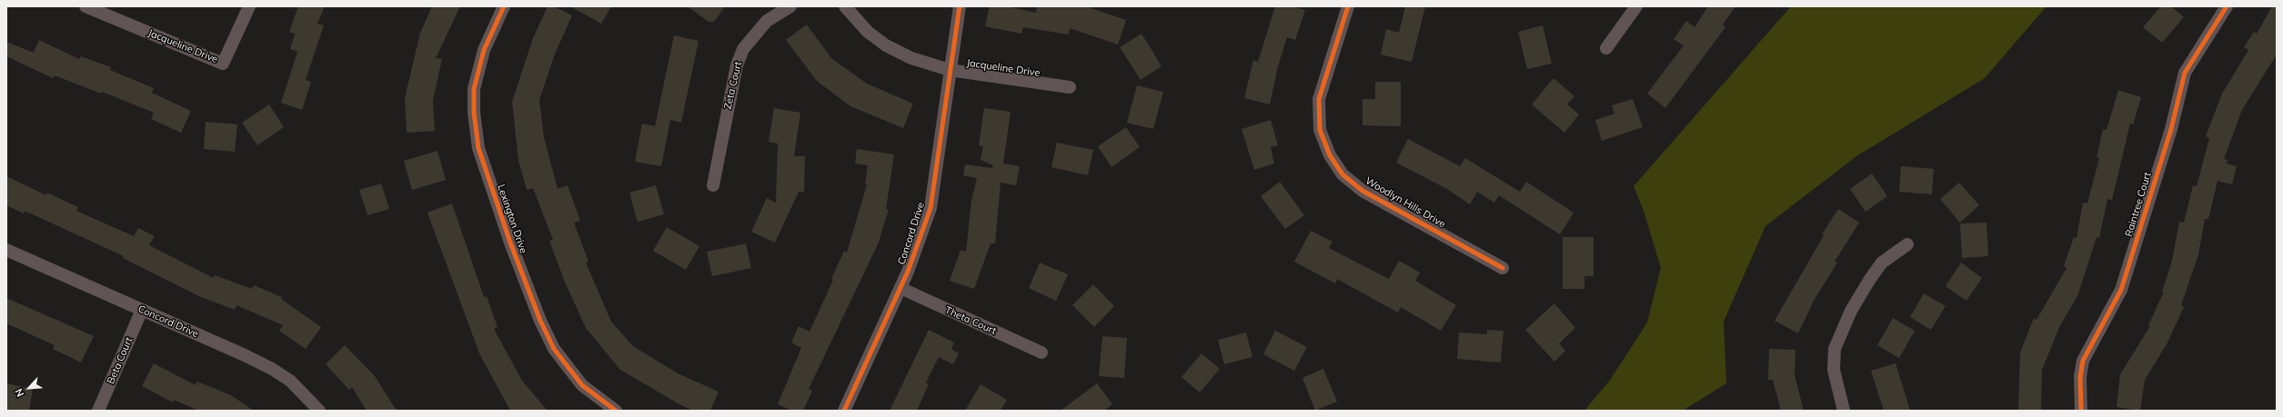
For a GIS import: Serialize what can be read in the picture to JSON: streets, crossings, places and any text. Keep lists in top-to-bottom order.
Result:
{
  "streets": {
    "street": [
      "Jacqueline Drive",
      "Zeta Court",
      "Woodlyn Hills Drive",
      "Raintree Court",
      "Lexington Drive",
      "Concord Drive",
      "Theta Court",
      "Beta Court"
    ]
  },
  "crossings": [
    ["Jacqueline Drive", "Concord Drive"],
    ["Concord Drive", "Theta Court"],
    ["Concord Drive", "Beta Court"]
  ],
  "north": "bottom left"
}
